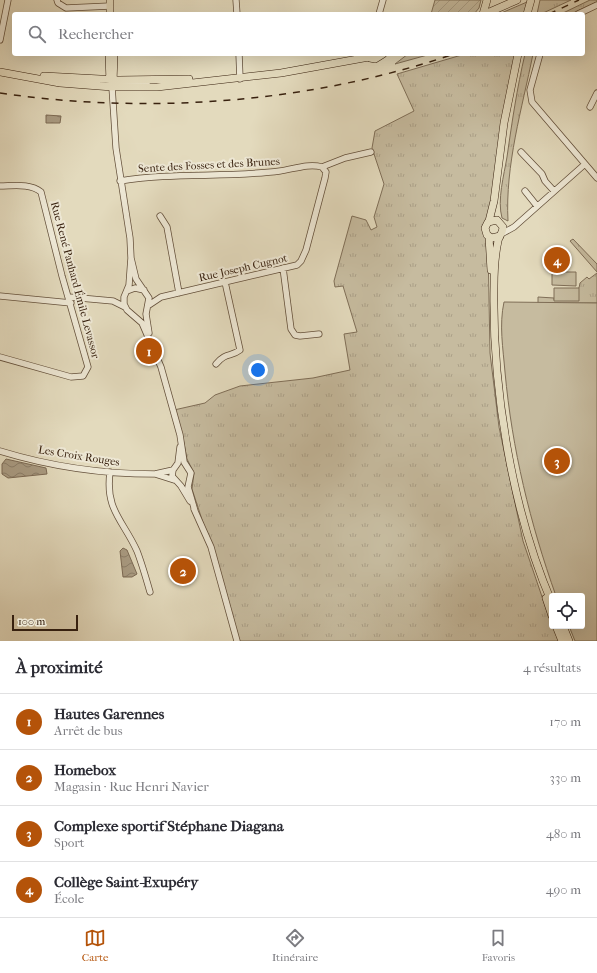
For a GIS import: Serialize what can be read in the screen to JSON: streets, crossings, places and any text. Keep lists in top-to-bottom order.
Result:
{
  "streets": {
    "street": [
      "Sente des Fosses et des Brunes",
      "Rue Joseph Cugnot",
      "Rue René Panhard Émile Levassor",
      "Les Croix Rouges"
    ]
  },
  "crossings": [
    ["Sente des Fosses et des Brunes", "Rue Joseph Cugnot"]
  ],
  "scale_bar": "100 m",
  "page": {
    "search": "Rechercher",
    "pins": [
      "4",
      "1",
      "3",
      "2"
    ],
    "scale": "100 m",
    "heading": ["À proximité", "4 résultats"],
    "list": [
      {
        "mark": "1",
        "name": "Hautes Garennes",
        "note": "Arrêt de bus",
        "value": "170 m"
      },
      {
        "mark": "2",
        "name": "Homebox",
        "note": "Magasin · Rue Henri Navier",
        "value": "330 m"
      },
      {
        "mark": "3",
        "name": "Complexe sportif Stéphane Diagana",
        "note": "Sport",
        "value": "480 m"
      },
      {
        "mark": "4",
        "name": "Collège Saint-Exupéry",
        "note": "École",
        "value": "490 m"
      }
    ],
    "nav": ["Carte", "Itinéraire", "Favoris"]
  }
}
